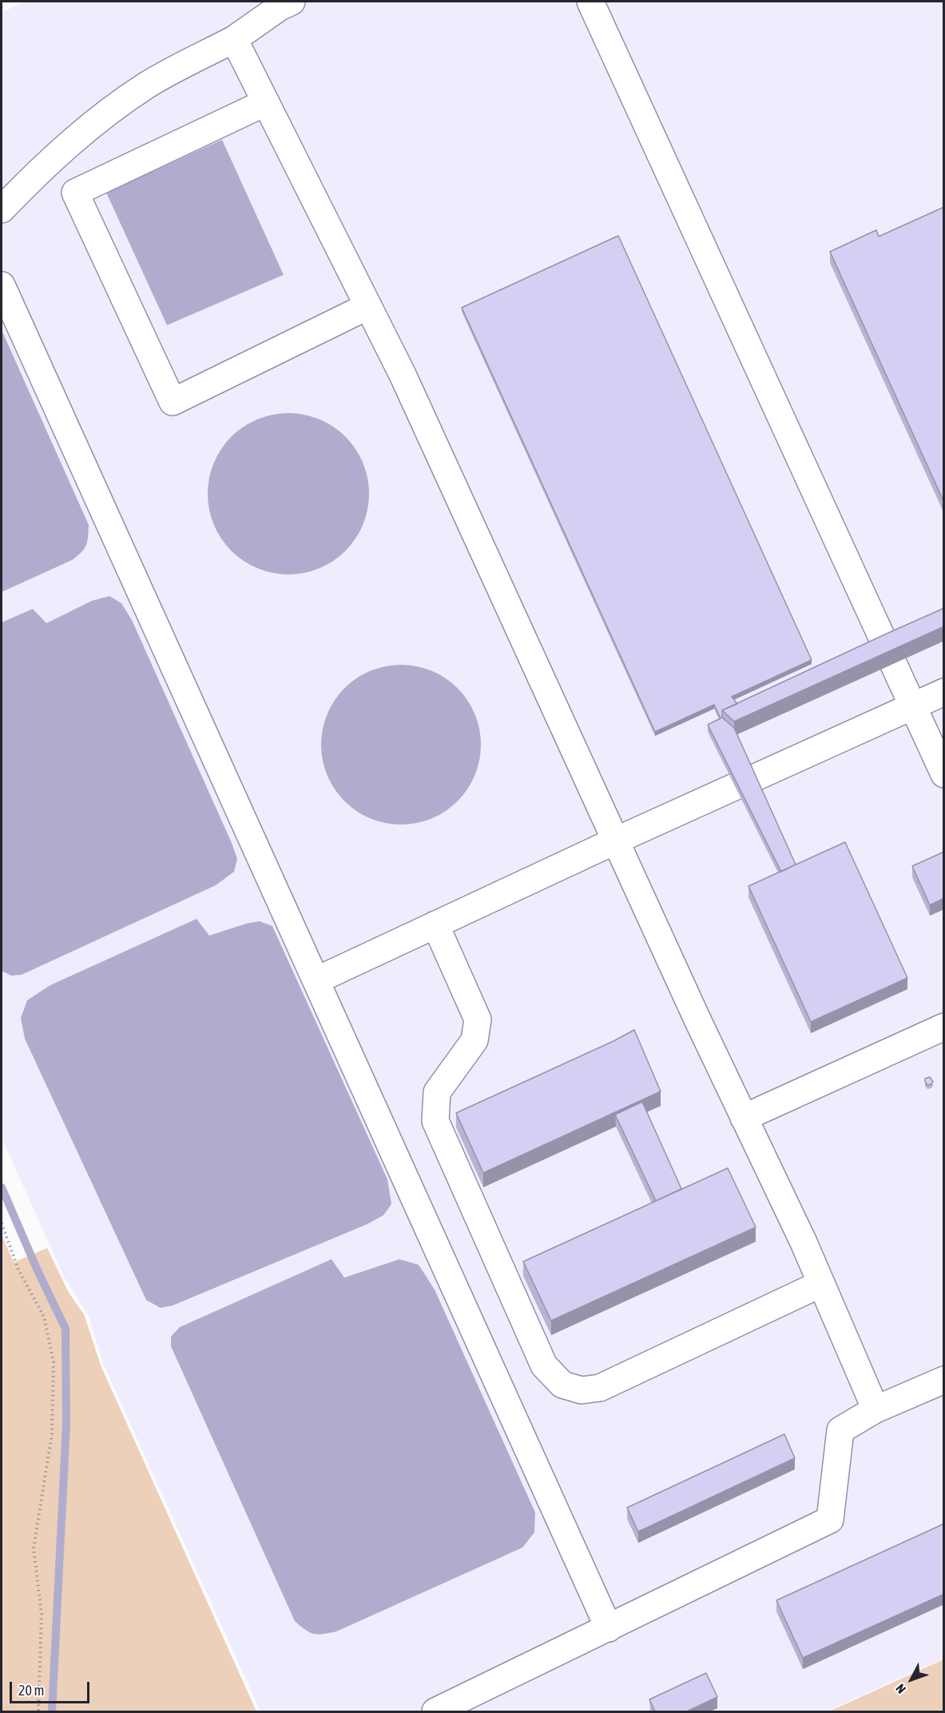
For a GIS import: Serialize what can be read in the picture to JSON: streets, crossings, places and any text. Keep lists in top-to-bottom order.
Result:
{
  "scale_bar": "20 m",
  "north": "bottom left"
}
